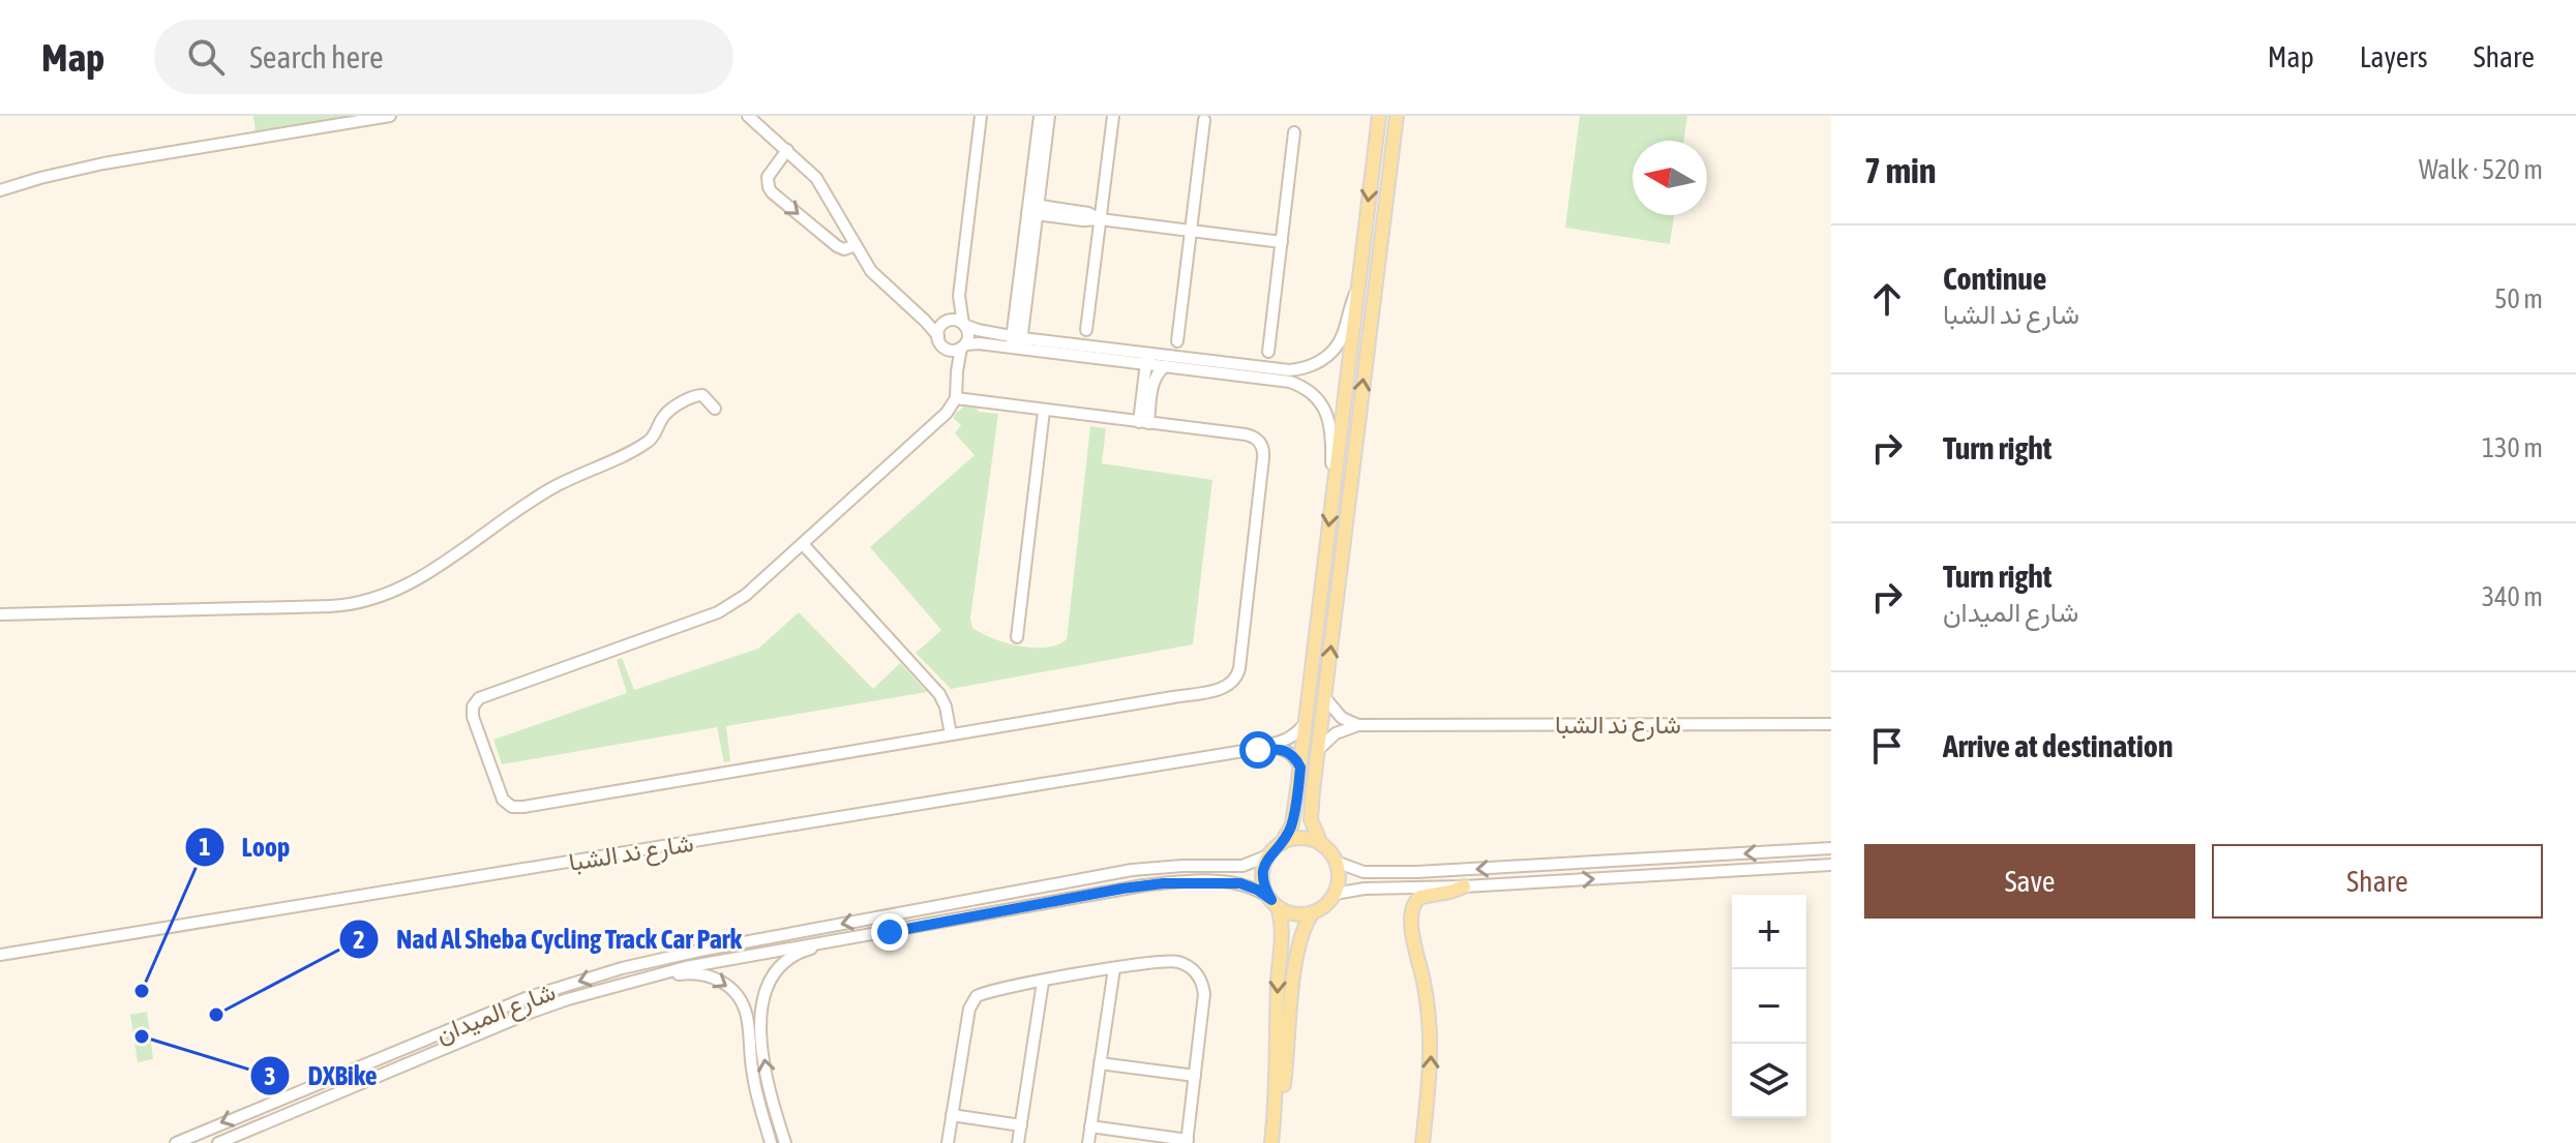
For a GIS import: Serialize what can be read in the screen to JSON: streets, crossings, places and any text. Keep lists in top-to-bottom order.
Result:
{
  "streets": {
    "street": ["شارع ند الشبا", "شارع الميدان"]
  },
  "places": ["Loop", "Nad Al Sheba Cycling Track Car Park", "DXBike"],
  "north": "left",
  "page": {
    "header": "Map",
    "search": "Search here",
    "nav": ["Map", "Layers", "Share"],
    "heading": ["7 min", "Walk · 520 m"],
    "list": [
      ["Continue", "شارع ند الشبا", "50 m"],
      ["Turn right", "130 m"],
      ["Turn right", "شارع الميدان", "340 m"],
      "Arrive at destination"
    ],
    "buttons": ["Save", "Share"],
    "map_buttons": ["+", "−"]
  }
}
